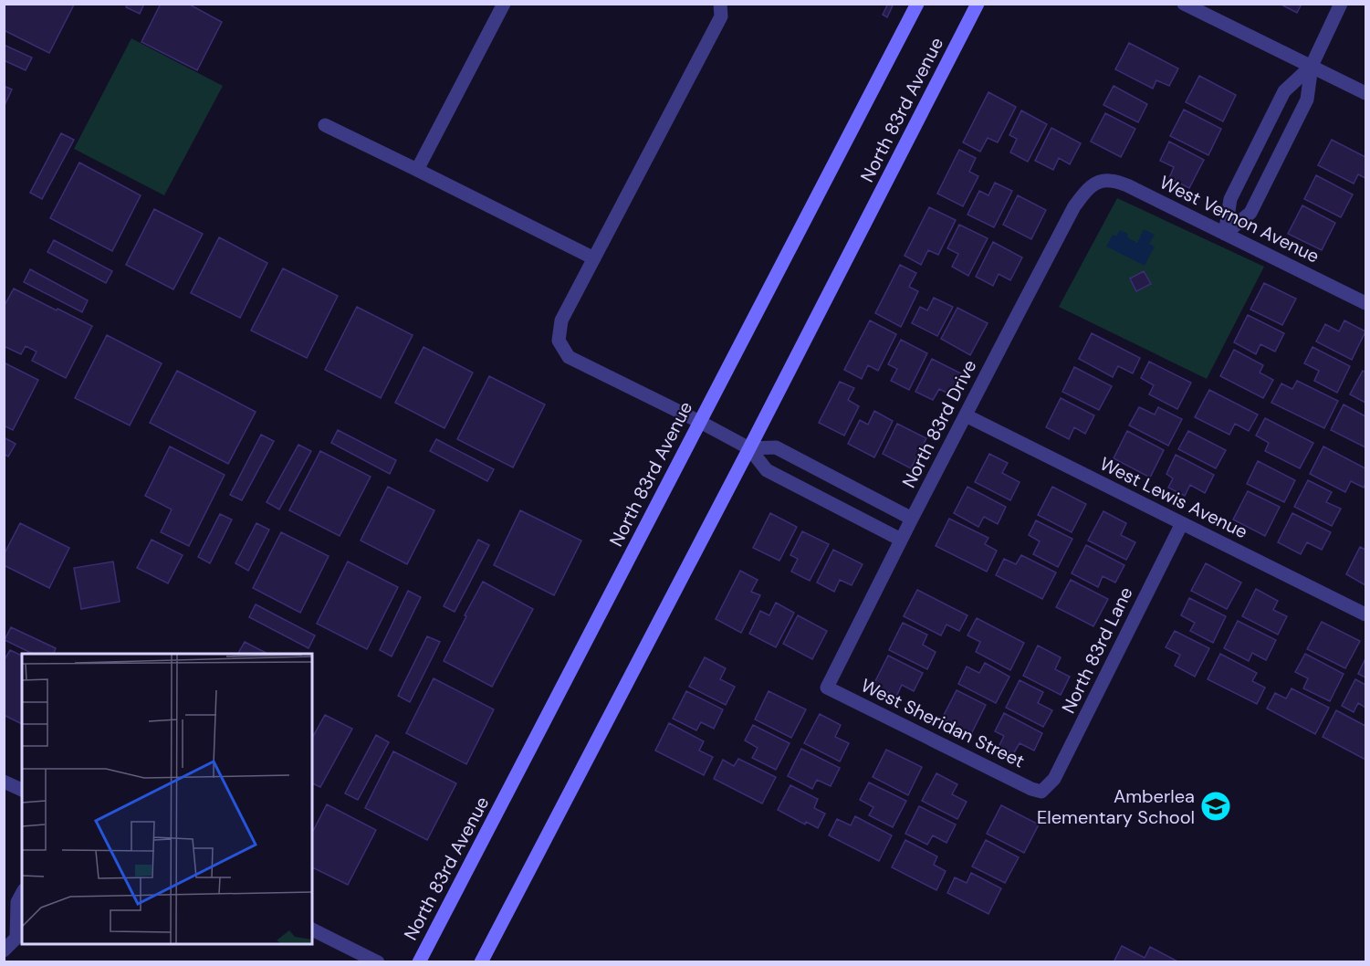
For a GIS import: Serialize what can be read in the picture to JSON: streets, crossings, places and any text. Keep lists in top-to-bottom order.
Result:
{
  "streets": {
    "main road": ["North 83rd Avenue"],
    "street": [
      "West Vernon Avenue",
      "North 83rd Drive",
      "West Lewis Avenue",
      "North 83rd Lane",
      "West Sheridan Street"
    ]
  },
  "crossings": [
    ["West Vernon Avenue", "North 83rd Drive"],
    ["North 83rd Drive", "West Lewis Avenue"],
    ["North 83rd Drive", "West Sheridan Street"],
    ["West Lewis Avenue", "North 83rd Lane"],
    ["North 83rd Lane", "West Sheridan Street"]
  ],
  "places": {
    "school or university": ["Amberlea Elementary School"]
  }
}
